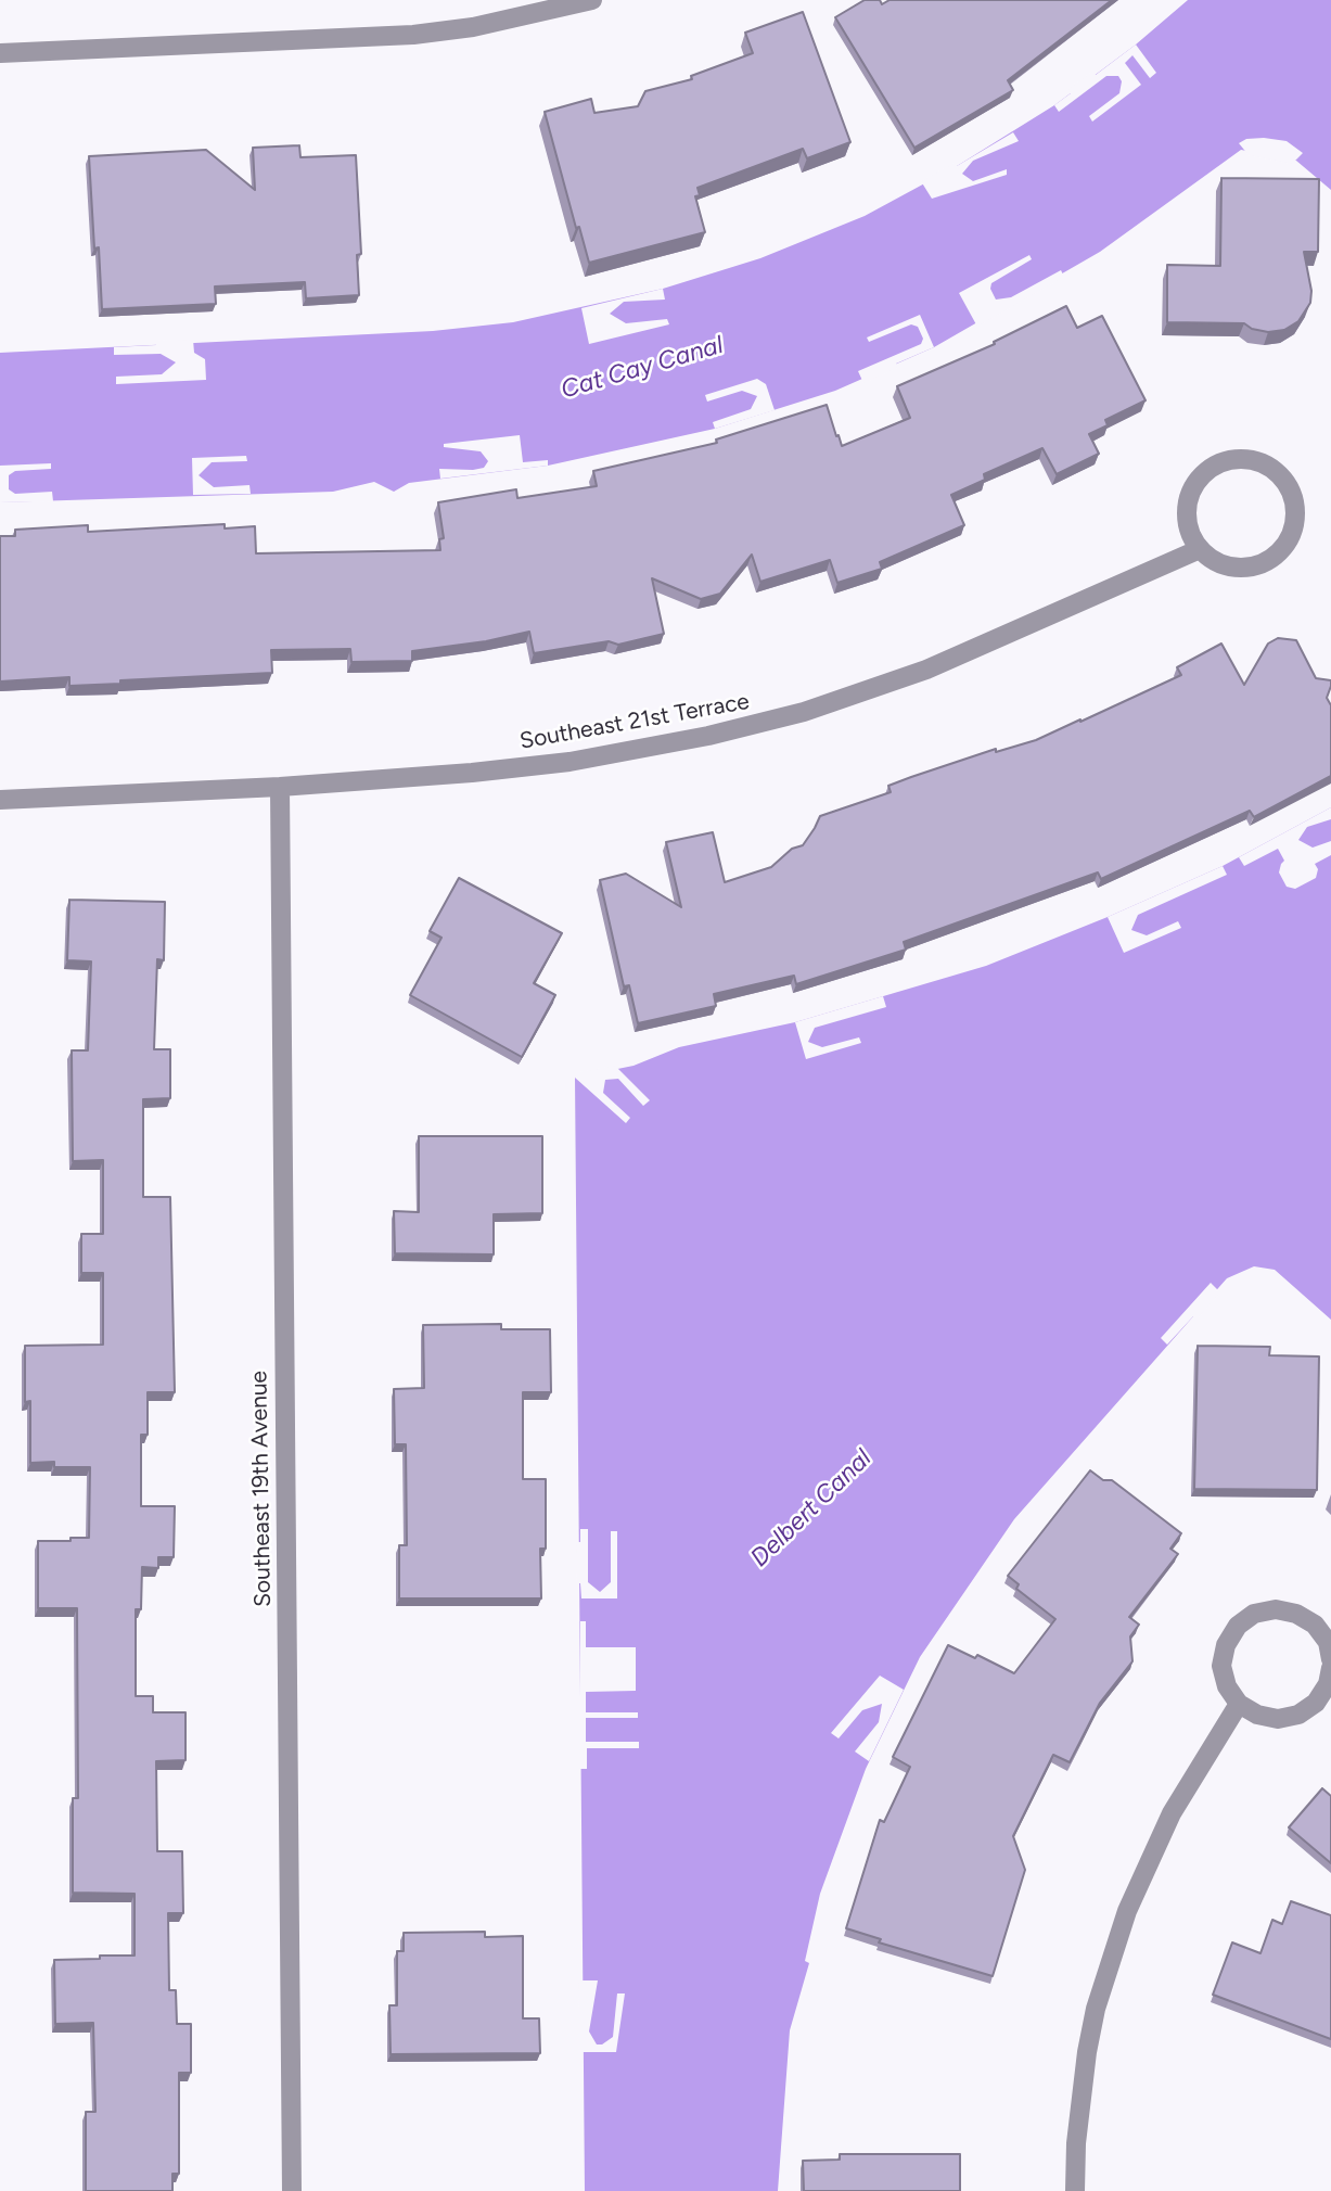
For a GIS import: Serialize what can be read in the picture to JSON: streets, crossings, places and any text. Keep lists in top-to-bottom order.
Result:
{
  "streets": {
    "street": ["Southeast 21st Terrace", "Southeast 19th Avenue"]
  },
  "crossings": [
    ["Southeast 21st Terrace", "Southeast 19th Avenue"]
  ],
  "water": ["Cat Cay Canal", "Delbert Canal"]
}
